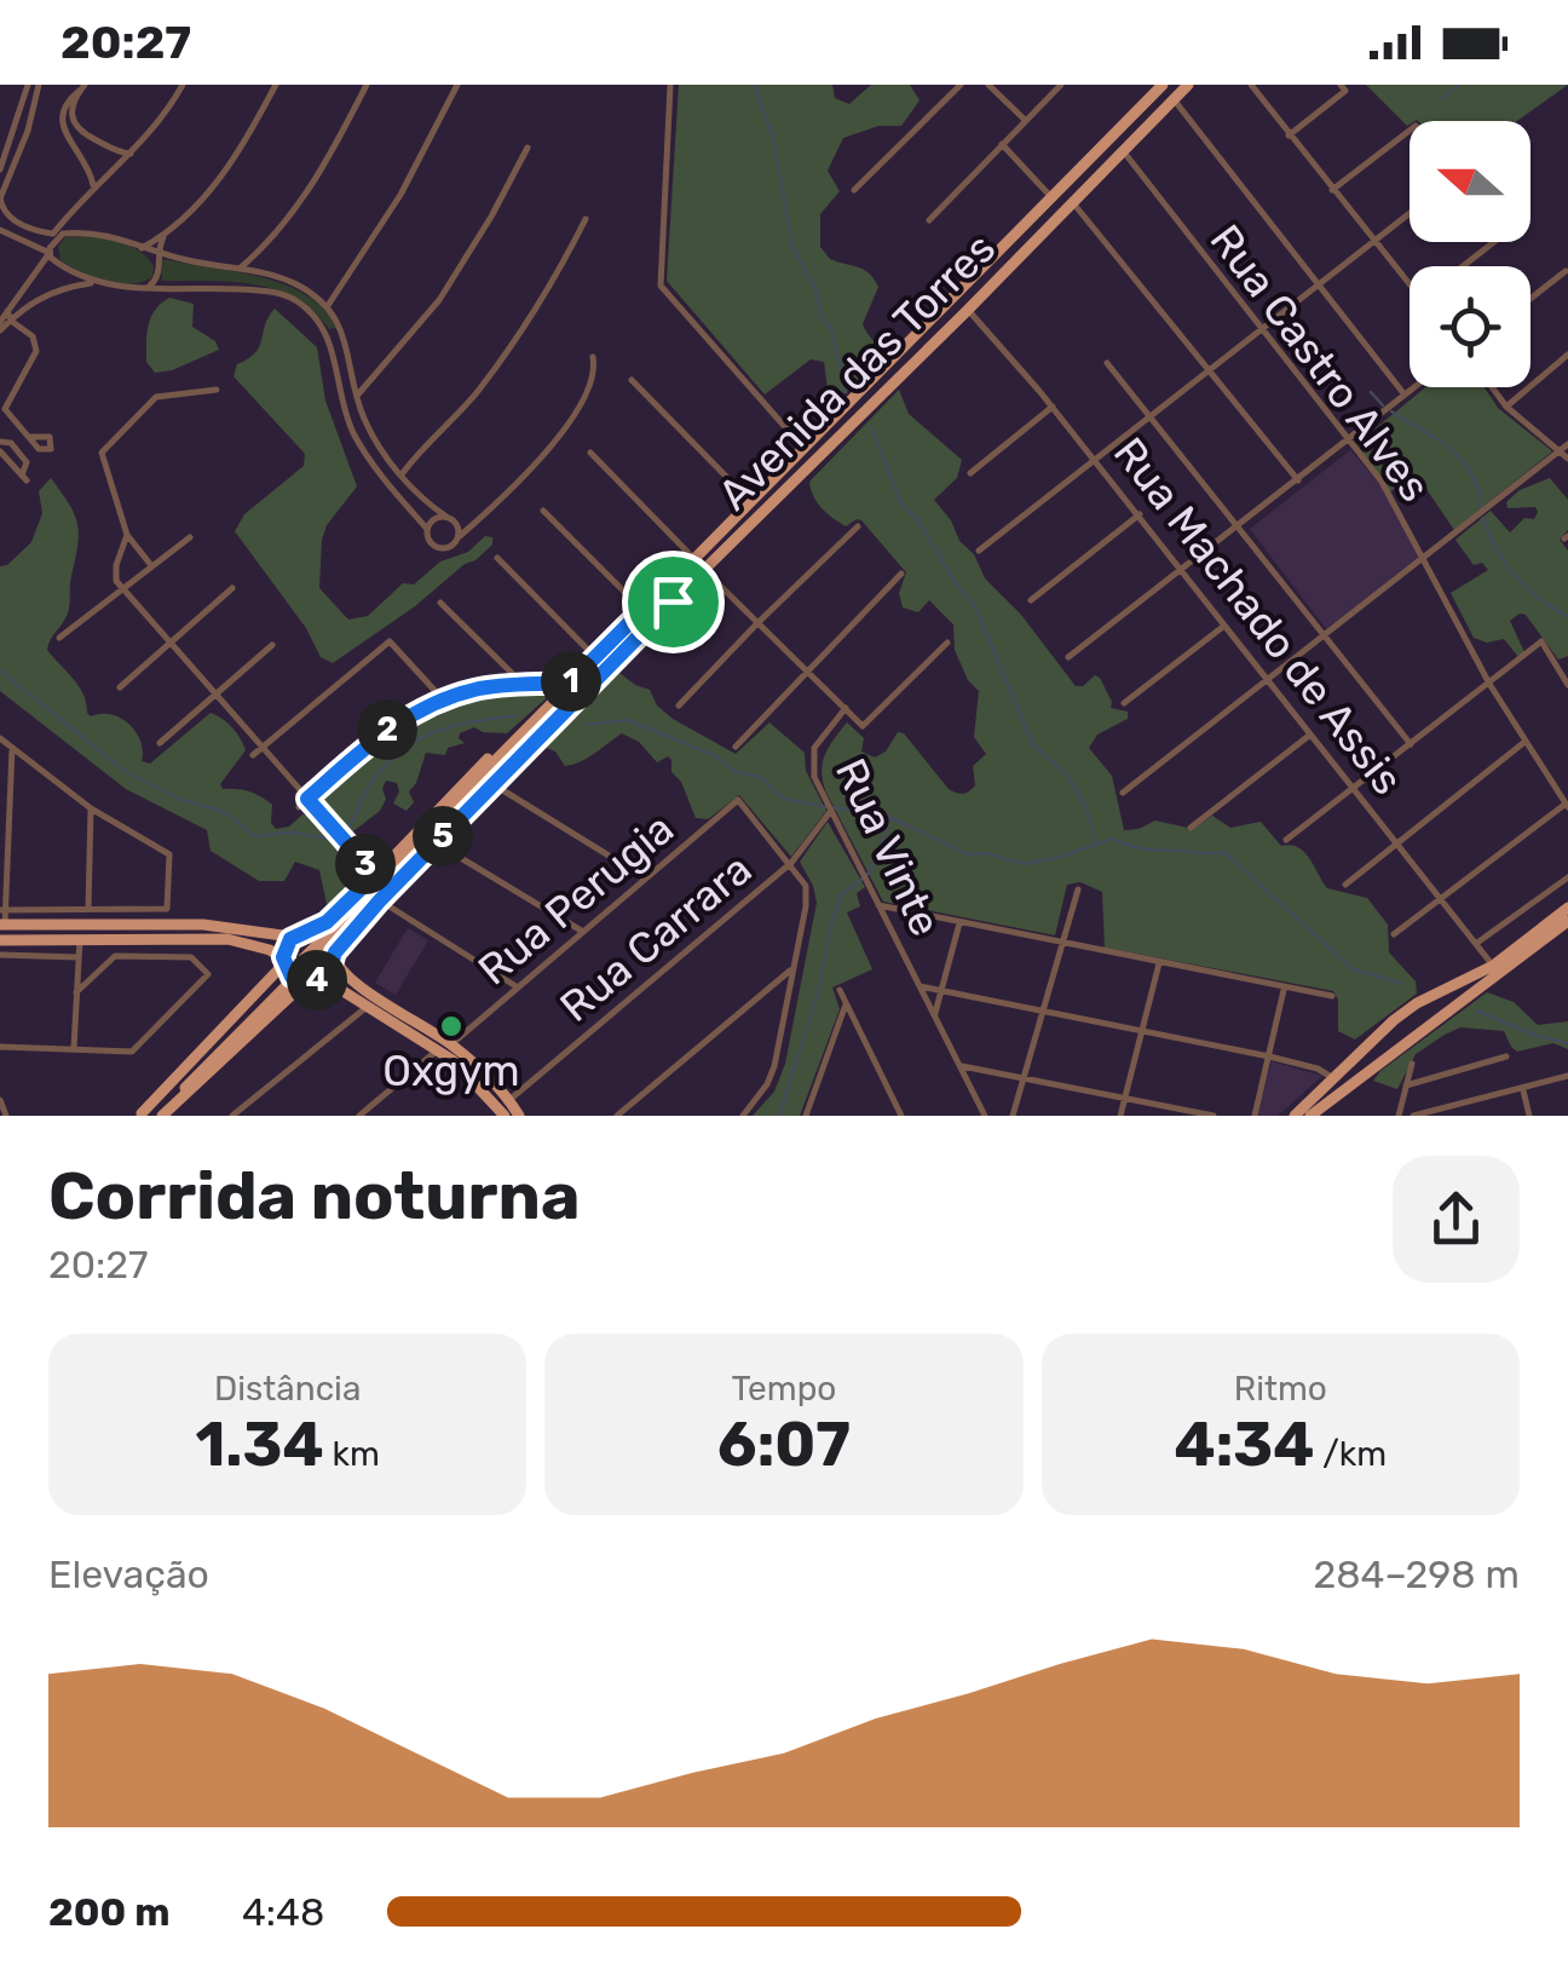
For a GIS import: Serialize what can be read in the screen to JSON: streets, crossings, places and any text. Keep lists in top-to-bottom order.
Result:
{
  "streets": {
    "main road": ["Avenida das Torres"],
    "street": [
      "Rua Castro Alves",
      "Rua Machado de Assis",
      "Rua Vinte",
      "Rua Perugia",
      "Rua Carrara"
    ]
  },
  "crossings": [
    ["Rua Castro Alves", "Avenida das Torres"],
    ["Avenida das Torres", "Rua Machado de Assis"],
    ["Rua Vinte", "Rua Carrara"],
    ["Rua Perugia", "Rua Carrara"]
  ],
  "places": ["Oxgym"],
  "north": "left",
  "page": {
    "status": "20:27",
    "pins": [
      "1",
      "2",
      "5",
      "3",
      "4"
    ],
    "heading": ["Corrida noturna", "20:27"],
    "stats": [
      ["Distância", "1.34 km"],
      ["Tempo", "6:07"],
      ["Ritmo", "4:34 /km"]
    ],
    "chart": ["Elevação", "284–298 m"],
    "list": [
      {
        "name": "200 m",
        "note": "4:48"
      }
    ]
  }
}
